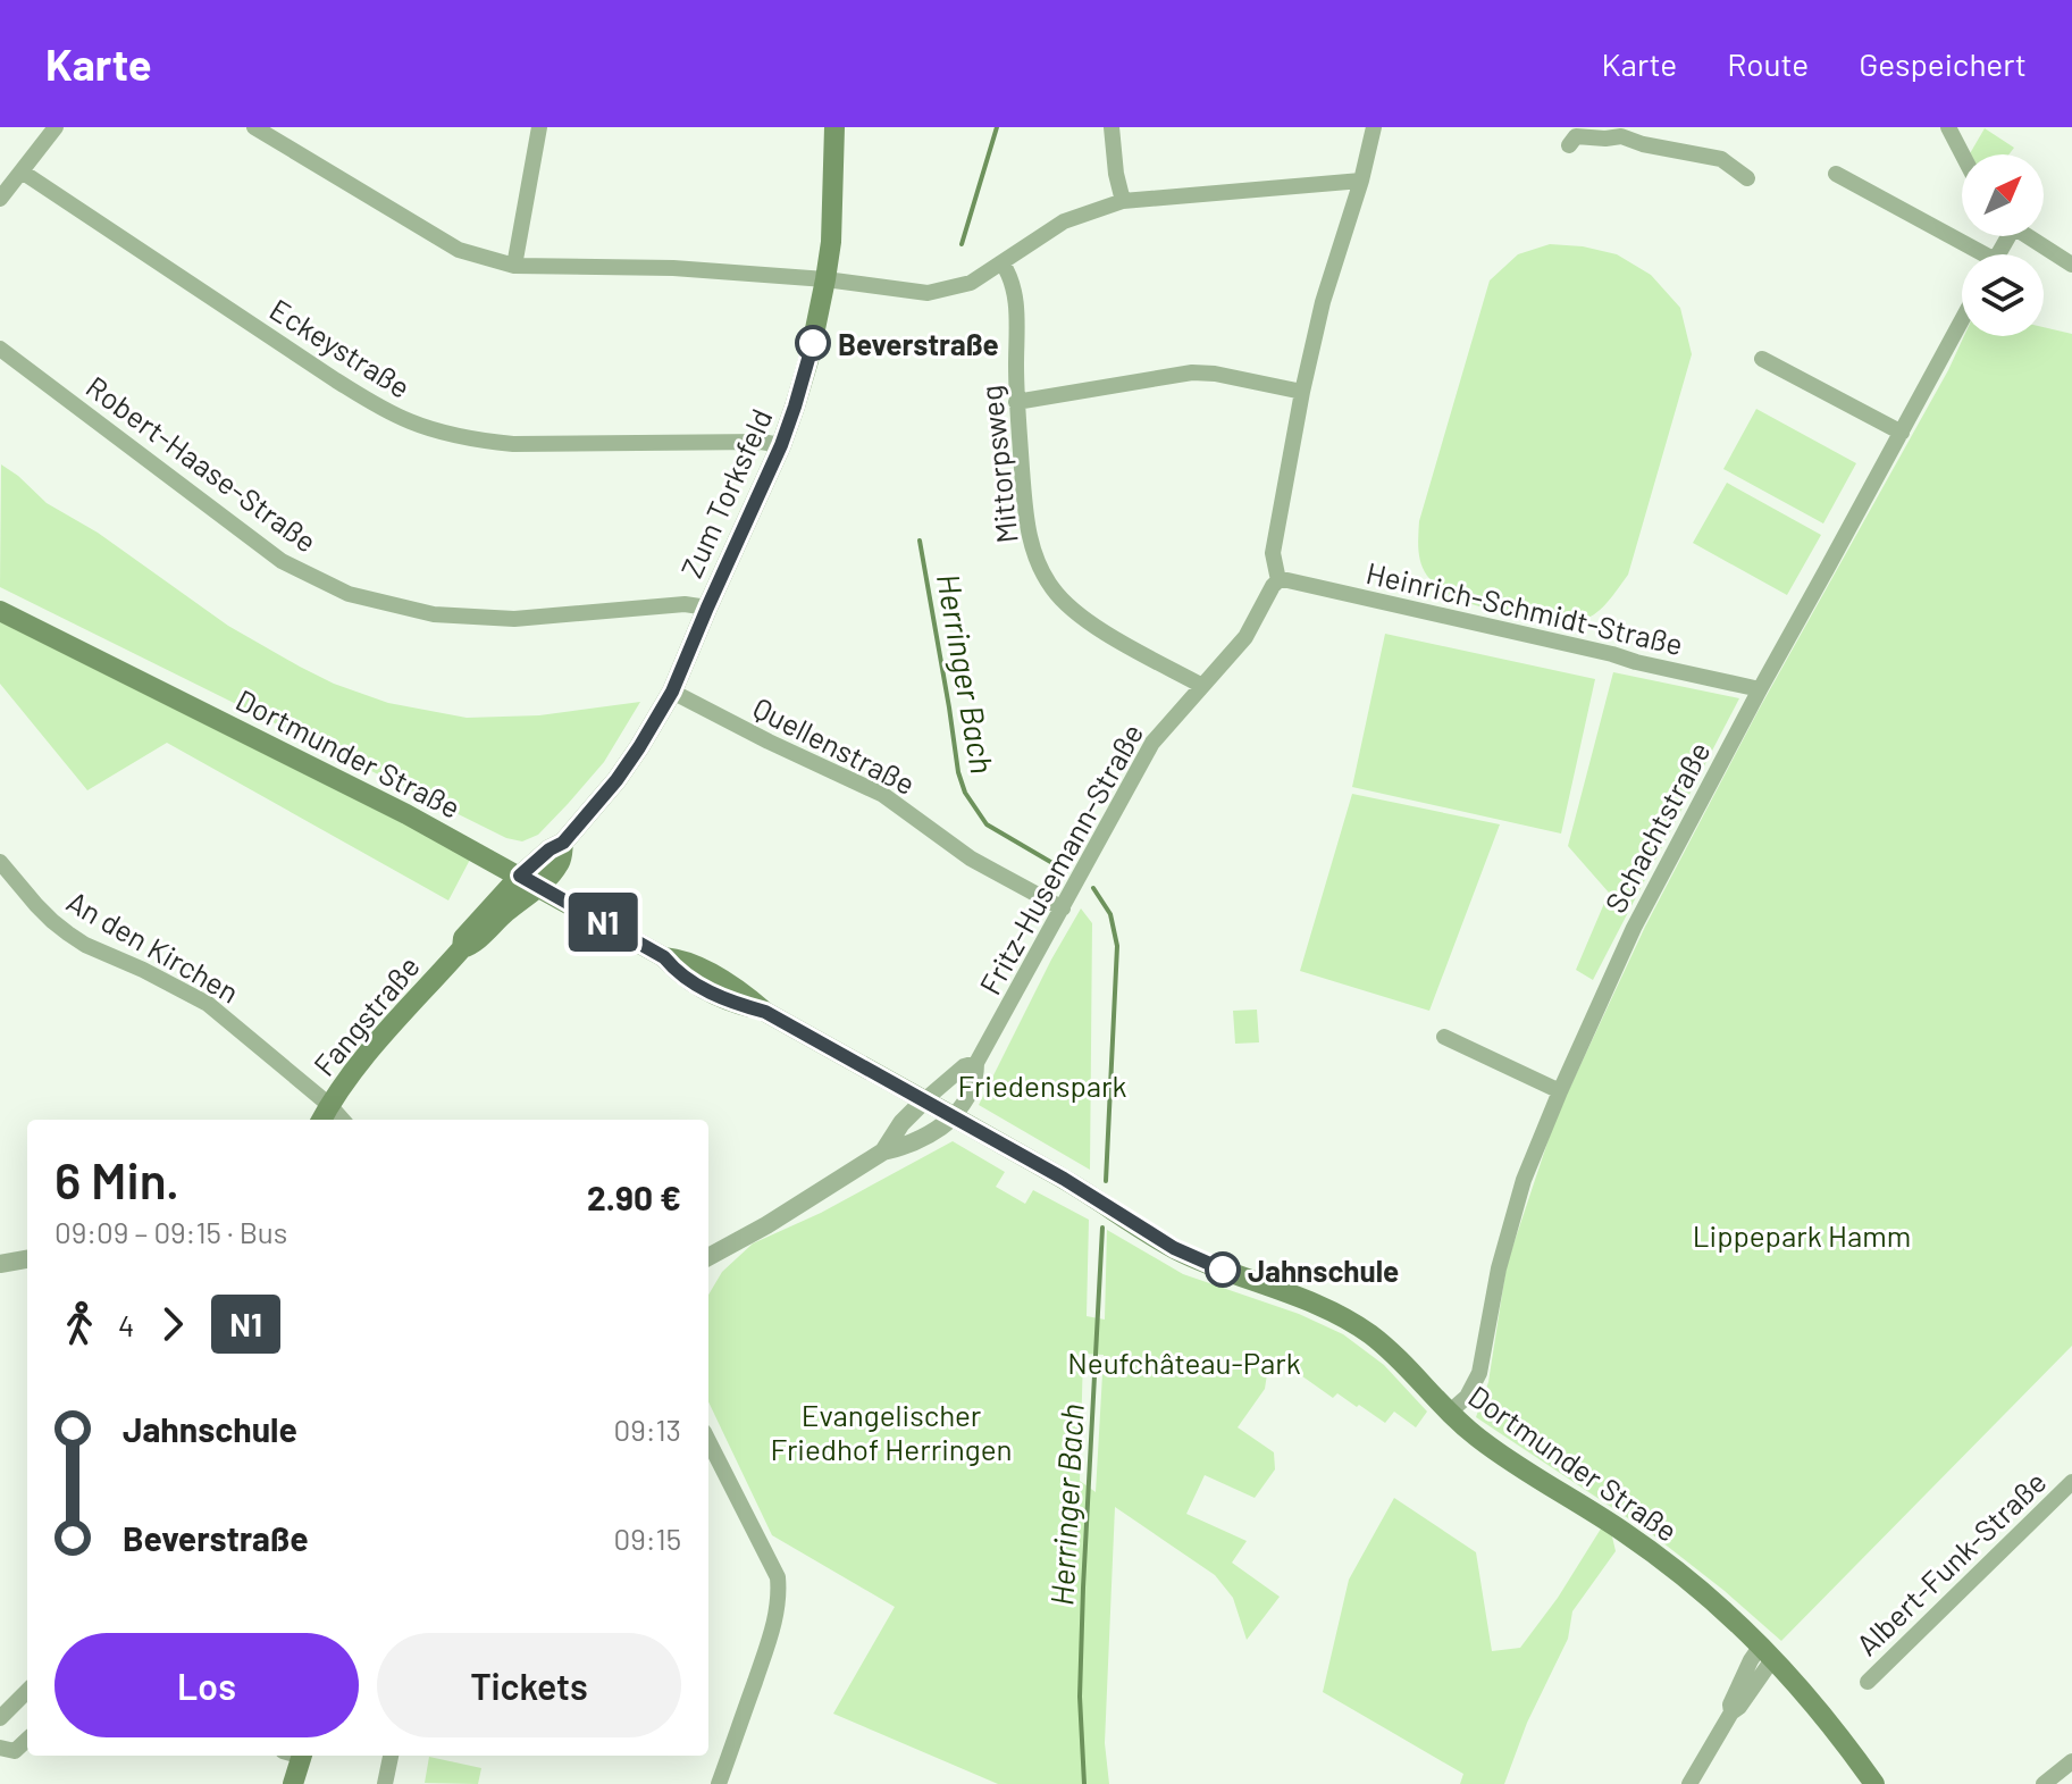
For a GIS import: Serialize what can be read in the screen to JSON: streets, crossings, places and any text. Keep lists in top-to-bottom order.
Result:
{
  "streets": {
    "main road": ["Zum Torksfeld", "Dortmunder Straße", "Fangstraße"],
    "street": [
      "Eckeystraße",
      "Robert-Haase-Straße",
      "Mittorpsweg",
      "Heinrich-Schmidt-Straße",
      "Quellenstraße",
      "Schachtstraße",
      "Fritz-Husemann-Straße",
      "An den Kirchen",
      "Albert-Funk-Straße"
    ]
  },
  "crossings": [
    ["Eckeystraße", "Zum Torksfeld"],
    ["Robert-Haase-Straße", "Zum Torksfeld"],
    ["Mittorpsweg", "Fritz-Husemann-Straße"],
    ["Zum Torksfeld", "Quellenstraße"],
    ["Zum Torksfeld", "Dortmunder Straße"],
    ["Zum Torksfeld", "Fangstraße"],
    ["Heinrich-Schmidt-Straße", "Schachtstraße"],
    ["Heinrich-Schmidt-Straße", "Fritz-Husemann-Straße"],
    ["Quellenstraße", "Fritz-Husemann-Straße"],
    ["Dortmunder Straße", "Schachtstraße"],
    ["Dortmunder Straße", "Fritz-Husemann-Straße"],
    ["Dortmunder Straße", "Fangstraße"],
    ["An den Kirchen", "Fangstraße"]
  ],
  "water": ["Herringer Bach"],
  "parks": [
    "Friedenspark",
    "Lippepark Hamm",
    "Neufchâteau-Park",
    "Evangelischer Friedhof Herringen"
  ],
  "places": ["Beverstraße", "Jahnschule"],
  "lines": ["bus line N1"],
  "north": "top right",
  "page": {
    "header": "Karte",
    "nav": ["Karte", "Route", "Gespeichert"],
    "on_map": "N1",
    "heading": ["6 Min.", "09:09 – 09:15 · Bus", "2.90 €"],
    "legs": ["4", "N1"],
    "list": [
      {
        "name": "Jahnschule",
        "value": "09:13"
      },
      {
        "name": "Beverstraße",
        "value": "09:15"
      }
    ],
    "buttons": ["Los", "Tickets"]
  }
}
